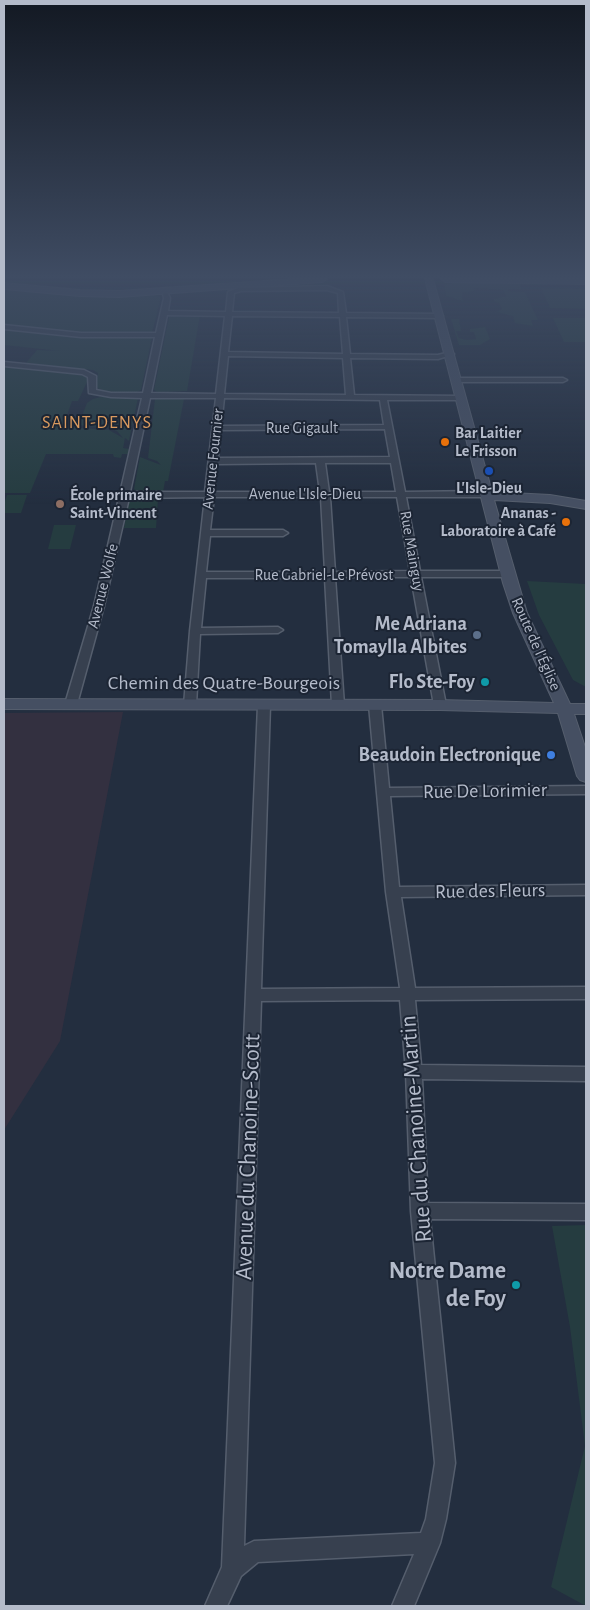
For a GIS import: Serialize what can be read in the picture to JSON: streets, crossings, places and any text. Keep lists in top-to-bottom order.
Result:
{
  "streets": {
    "main road": ["Route de l'Église", "Chemin des Quatre-Bourgeois"],
    "street": [
      "Rue Gigault",
      "Avenue Fournier",
      "Avenue L'Isle-Dieu",
      "Rue Mainguy",
      "Rue Gabriel-Le Prévost",
      "Avenue Wolfe",
      "Rue De Lorimier",
      "Rue des Fleurs",
      "Rue du Chanoine-Martin",
      "Avenue du Chanoine-Scott"
    ]
  },
  "crossings": [
    ["Rue Gigault", "Avenue Fournier"],
    ["Rue Gigault", "Rue Mainguy"],
    ["Avenue Fournier", "Avenue L'Isle-Dieu"],
    ["Avenue Fournier", "Rue Gabriel-Le Prévost"],
    ["Avenue Fournier", "Chemin des Quatre-Bourgeois"],
    ["Avenue L'Isle-Dieu", "Rue Mainguy"],
    ["Avenue L'Isle-Dieu", "Avenue Wolfe"],
    ["Avenue L'Isle-Dieu", "Route de l'Église"],
    ["Rue Mainguy", "Rue Gabriel-Le Prévost"],
    ["Rue Mainguy", "Chemin des Quatre-Bourgeois"],
    ["Rue Gabriel-Le Prévost", "Route de l'Église"],
    ["Avenue Wolfe", "Chemin des Quatre-Bourgeois"],
    ["Route de l'Église", "Chemin des Quatre-Bourgeois"],
    ["Chemin des Quatre-Bourgeois", "Rue du Chanoine-Martin"],
    ["Chemin des Quatre-Bourgeois", "Avenue du Chanoine-Scott"],
    ["Rue De Lorimier", "Rue du Chanoine-Martin"],
    ["Rue des Fleurs", "Rue du Chanoine-Martin"]
  ],
  "districts": ["SAINT-DENYS"],
  "places": [
    "Bar Laitier Le Frisson",
    "L'Isle-Dieu",
    "École primaire Saint-Vincent",
    "Ananas - Laboratoire à Café",
    "Me Adriana Tomaylla Albites",
    "Flo Ste-Foy",
    "Beaudoin Electronique",
    "Notre Dame de Foy"
  ]
}
